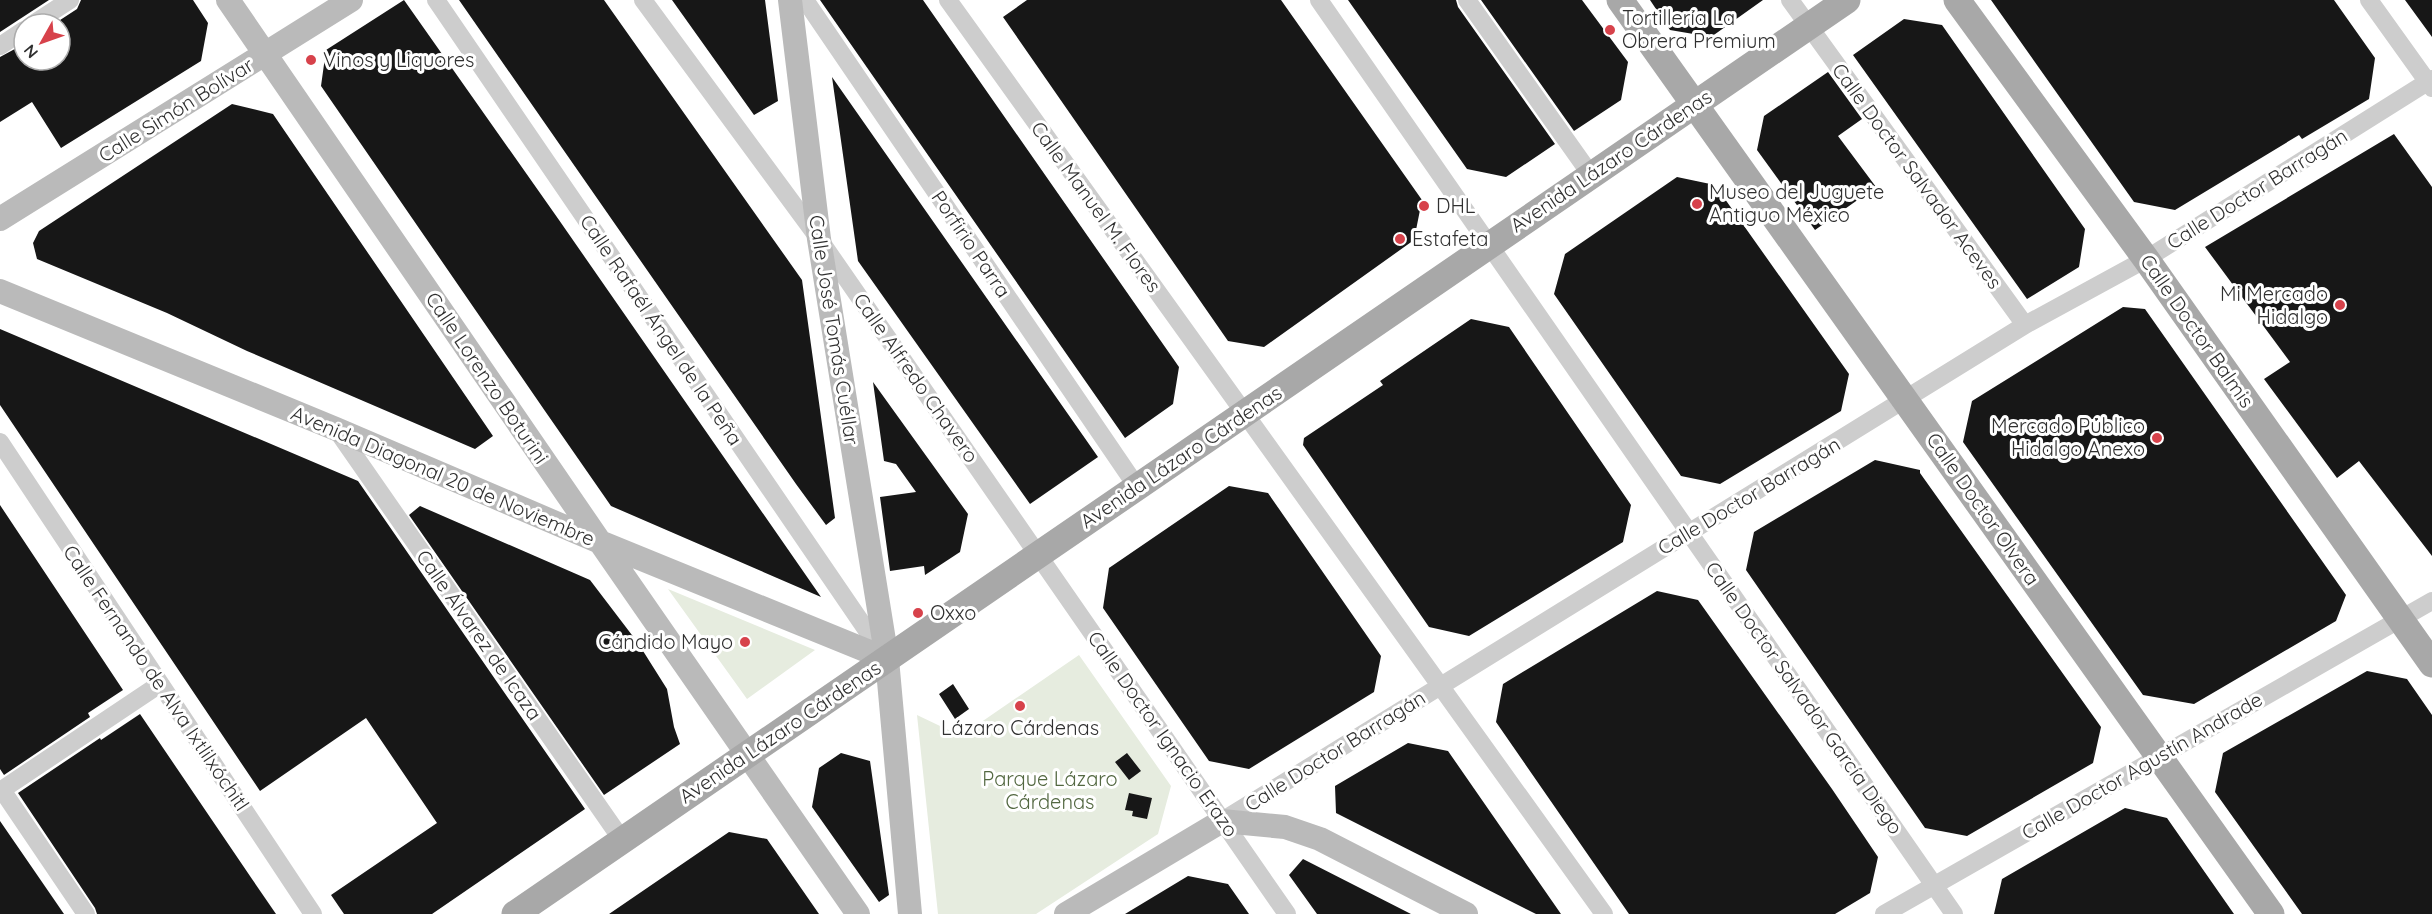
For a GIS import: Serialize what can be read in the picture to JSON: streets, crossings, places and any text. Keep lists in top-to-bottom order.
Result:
{
  "streets": {
    "main road": ["Avenida Lázaro Cárdenas", "Calle Doctor Balmis", "Calle Doctor Olvera"],
    "street": [
      "Calle Simón Bolívar",
      "Calle Doctor Salvador Aceves",
      "Calle Doctor Barragán",
      "Calle Manuel M. Flores",
      "Porfirio Parra",
      "Calle Rafaél Ángel de la Peña",
      "Calle José Tomás Cuéllar",
      "Calle Lorenzo Boturini",
      "Calle Alfredo Chavero",
      "Avenida Diagonal 20 de Noviembre",
      "Calle Álvarez de Icaza",
      "Calle Fernando de Alva Ixtlilxóchitl",
      "Calle Doctor Salvador García Diego",
      "Calle Doctor Ignacio Erazo",
      "Calle Doctor Agustín Andrade"
    ]
  },
  "crossings": [
    ["Calle Simón Bolívar", "Calle Lorenzo Boturini"],
    ["Avenida Lázaro Cárdenas", "Calle Doctor Salvador Aceves"],
    ["Avenida Lázaro Cárdenas", "Calle Manuel M. Flores"],
    ["Avenida Lázaro Cárdenas", "Porfirio Parra"],
    ["Avenida Lázaro Cárdenas", "Calle Rafaél Ángel de la Peña"],
    ["Avenida Lázaro Cárdenas", "Calle José Tomás Cuéllar"],
    ["Avenida Lázaro Cárdenas", "Calle Lorenzo Boturini"],
    ["Avenida Lázaro Cárdenas", "Calle Alfredo Chavero"],
    ["Avenida Lázaro Cárdenas", "Avenida Diagonal 20 de Noviembre"],
    ["Avenida Lázaro Cárdenas", "Calle Doctor Olvera"],
    ["Avenida Lázaro Cárdenas", "Calle Álvarez de Icaza"],
    ["Avenida Lázaro Cárdenas", "Calle Doctor Salvador García Diego"],
    ["Avenida Lázaro Cárdenas", "Calle Doctor Ignacio Erazo"],
    ["Calle Doctor Salvador Aceves", "Calle Doctor Barragán"],
    ["Calle Doctor Barragán", "Calle Manuel M. Flores"],
    ["Calle Doctor Barragán", "Calle Doctor Balmis"],
    ["Calle Doctor Barragán", "Calle Doctor Olvera"],
    ["Calle Doctor Barragán", "Calle Doctor Salvador García Diego"],
    ["Calle Doctor Barragán", "Calle Doctor Ignacio Erazo"],
    ["Calle Rafaél Ángel de la Peña", "Calle José Tomás Cuéllar"],
    ["Calle Rafaél Ángel de la Peña", "Avenida Diagonal 20 de Noviembre"],
    ["Calle José Tomás Cuéllar", "Calle Alfredo Chavero"],
    ["Calle José Tomás Cuéllar", "Avenida Diagonal 20 de Noviembre"],
    ["Calle Doctor Balmis", "Calle Doctor Agustín Andrade"],
    ["Calle Lorenzo Boturini", "Avenida Diagonal 20 de Noviembre"],
    ["Calle Alfredo Chavero", "Calle Doctor Ignacio Erazo"],
    ["Avenida Diagonal 20 de Noviembre", "Calle Álvarez de Icaza"],
    ["Calle Doctor Olvera", "Calle Doctor Agustín Andrade"],
    ["Calle Doctor Salvador García Diego", "Calle Doctor Agustín Andrade"]
  ],
  "parks": ["Parque Lázaro Cárdenas"],
  "places": [
    "Tortillería La Obrera Premium",
    "Vinos y Liquores",
    "Museo del Juguete Antiguo México",
    "DHL",
    "Estafeta",
    "Mi Mercado Hidalgo",
    "Mercado Público Hidalgo Anexo",
    "Oxxo",
    "Cándido Mayo",
    "Lázaro Cárdenas"
  ],
  "north": "bottom left"
}
